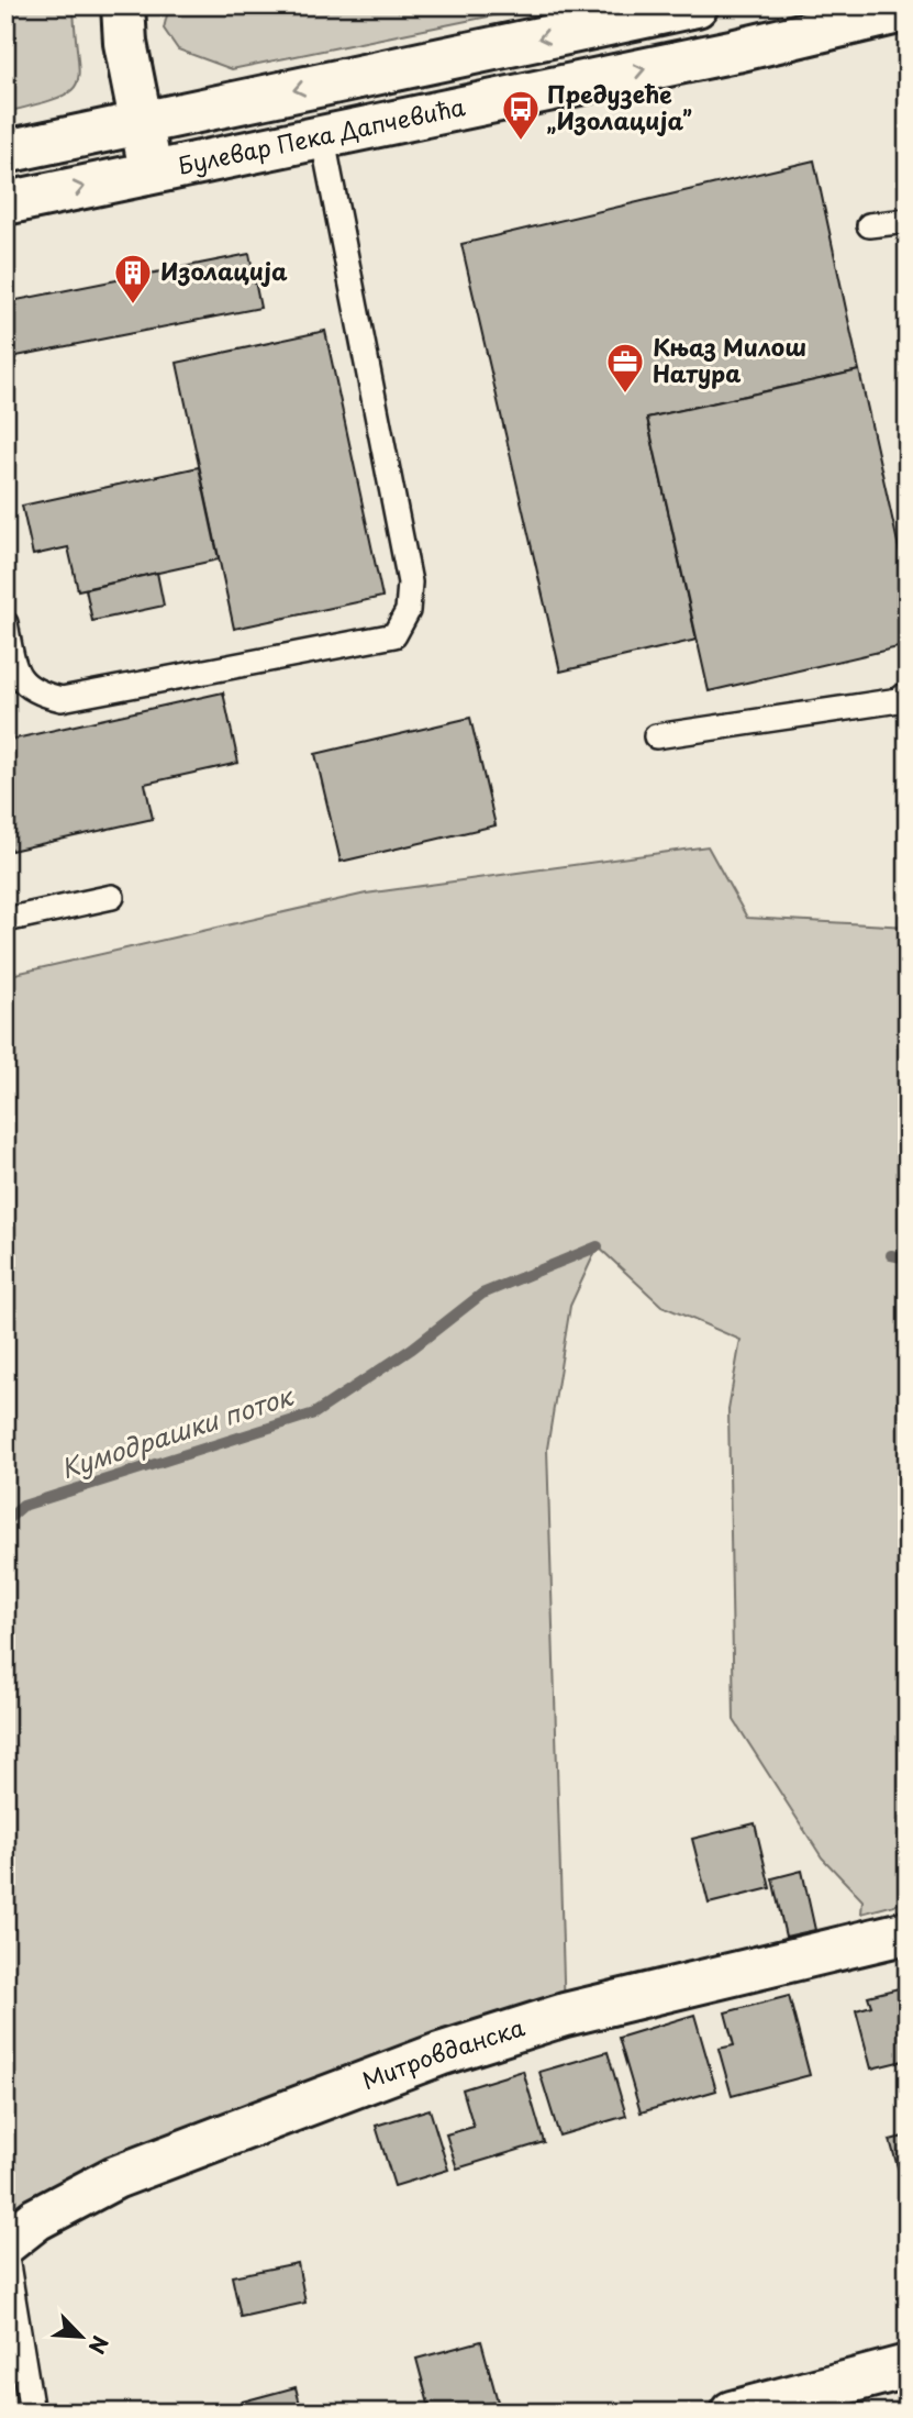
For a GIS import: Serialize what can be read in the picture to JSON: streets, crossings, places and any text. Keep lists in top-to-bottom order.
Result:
{
  "streets": {
    "street": ["Булевар Пека Дапчевића", "Митровданска"]
  },
  "water": ["Кумодрашки поток"],
  "places": {
    "bus stop": ["Предузеће „Изолација”"],
    "building": ["Изолација"],
    "office": ["Књаз Милош Натура"]
  },
  "north": "bottom right"
}
